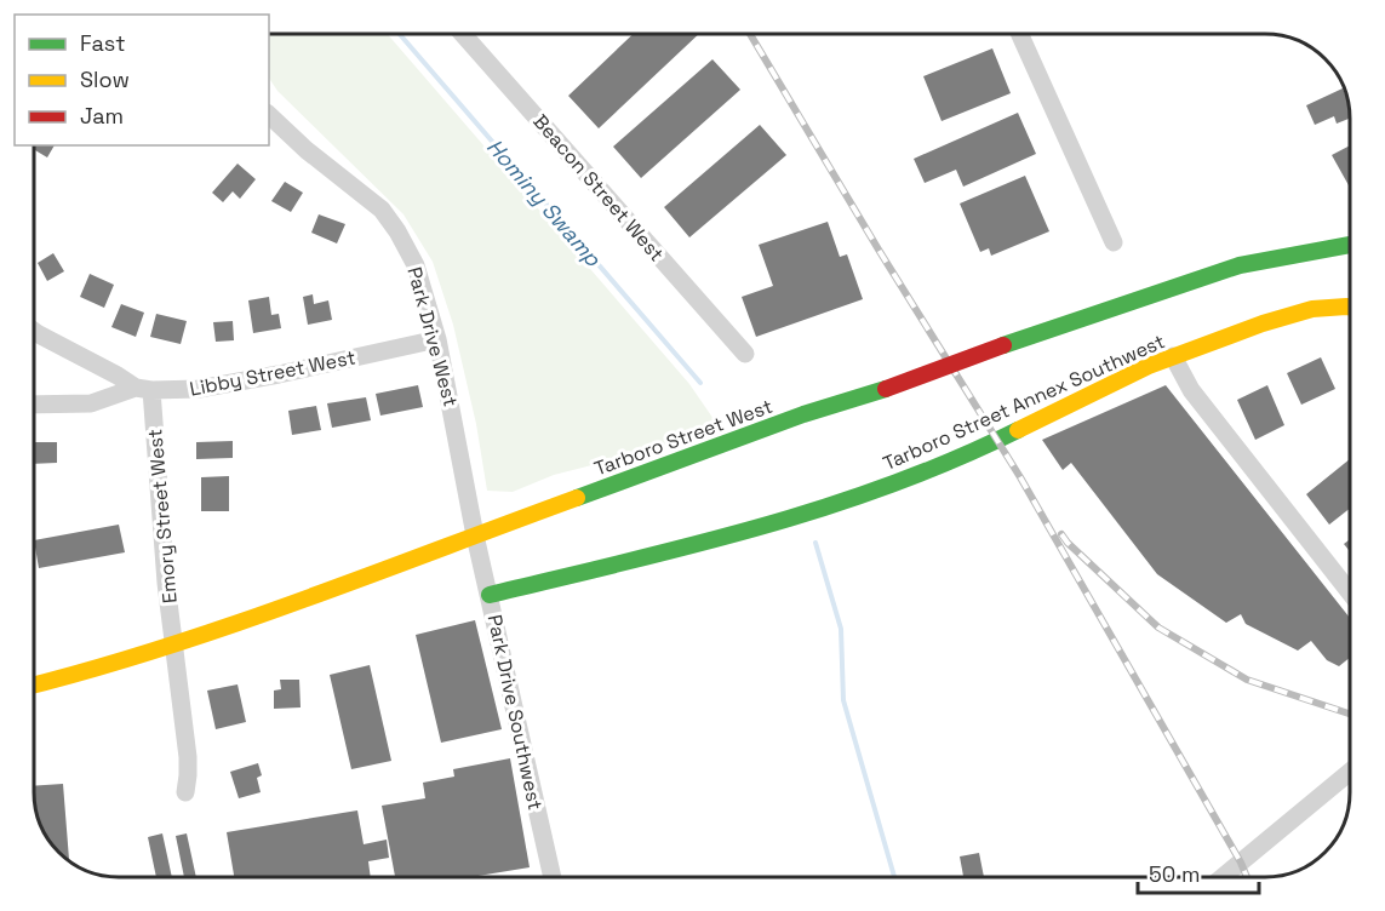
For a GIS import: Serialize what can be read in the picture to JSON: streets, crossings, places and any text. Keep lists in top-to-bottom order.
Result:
{
  "streets": {
    "main road": ["Tarboro Street Annex Southwest", "Tarboro Street West"],
    "street": [
      "Beacon Street West",
      "Park Drive West",
      "Libby Street West",
      "Emory Street West",
      "Park Drive Southwest"
    ]
  },
  "crossings": [
    ["Park Drive West", "Libby Street West"],
    ["Park Drive West", "Tarboro Street West"],
    ["Park Drive West", "Park Drive Southwest"],
    ["Libby Street West", "Emory Street West"],
    ["Tarboro Street Annex Southwest", "Park Drive Southwest"],
    ["Tarboro Street West", "Emory Street West"],
    ["Tarboro Street West", "Park Drive Southwest"]
  ],
  "water": ["Hominy Swamp"],
  "legend": ["Fast", "Slow", "Jam"],
  "scale_bar": "50 m"
}
